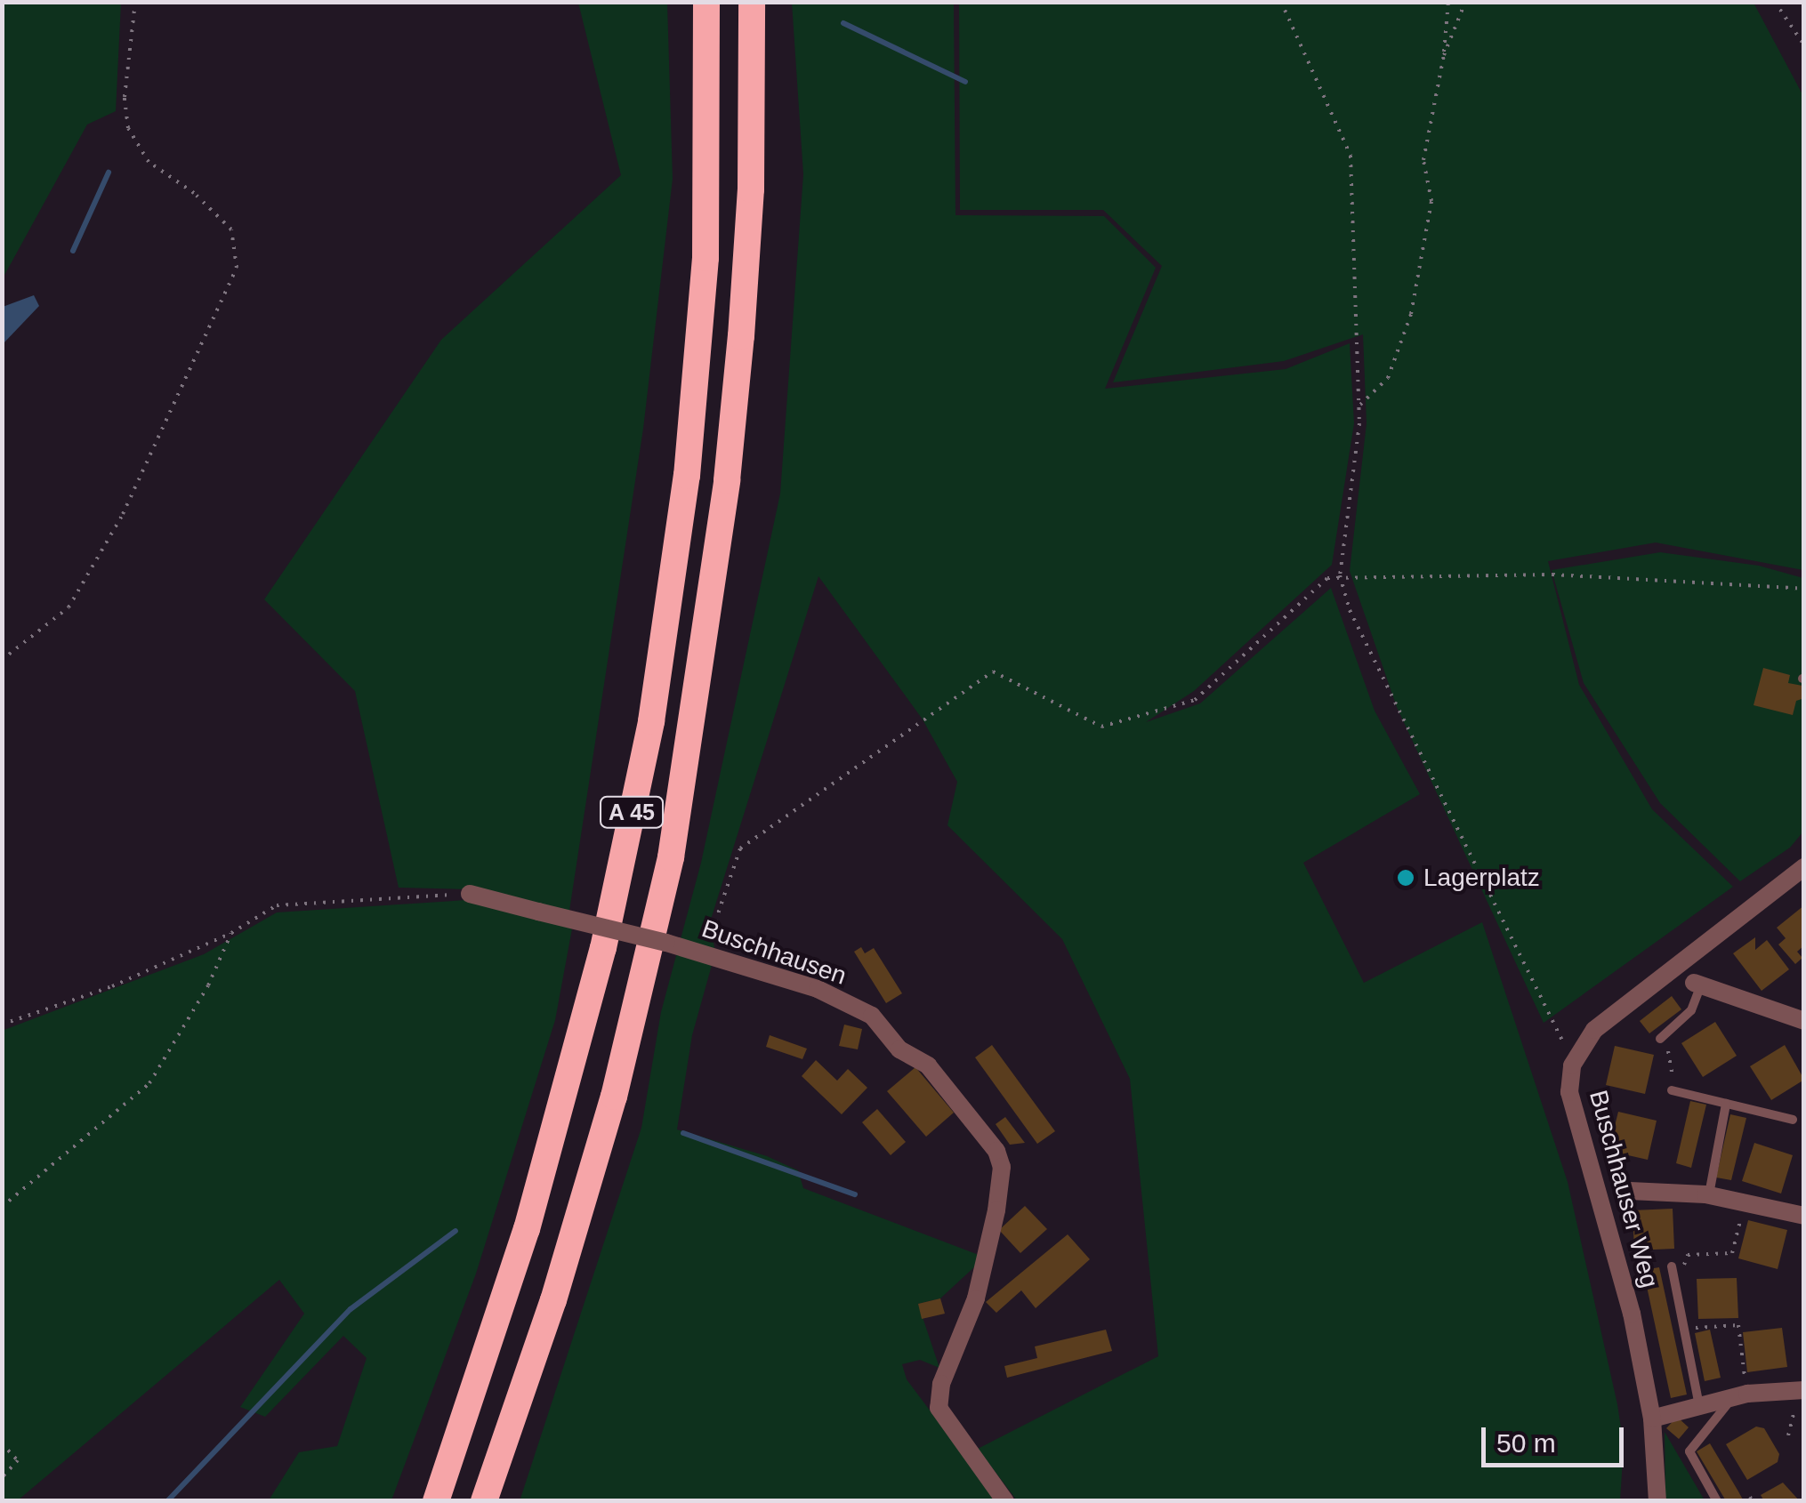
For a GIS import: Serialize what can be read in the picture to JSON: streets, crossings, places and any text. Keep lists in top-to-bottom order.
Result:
{
  "streets": {
    "highway": ["A 45"],
    "street": ["Buschhausen", "Buschhauser Weg"]
  },
  "places": ["Lagerplatz"],
  "scale_bar": "50 m"
}
